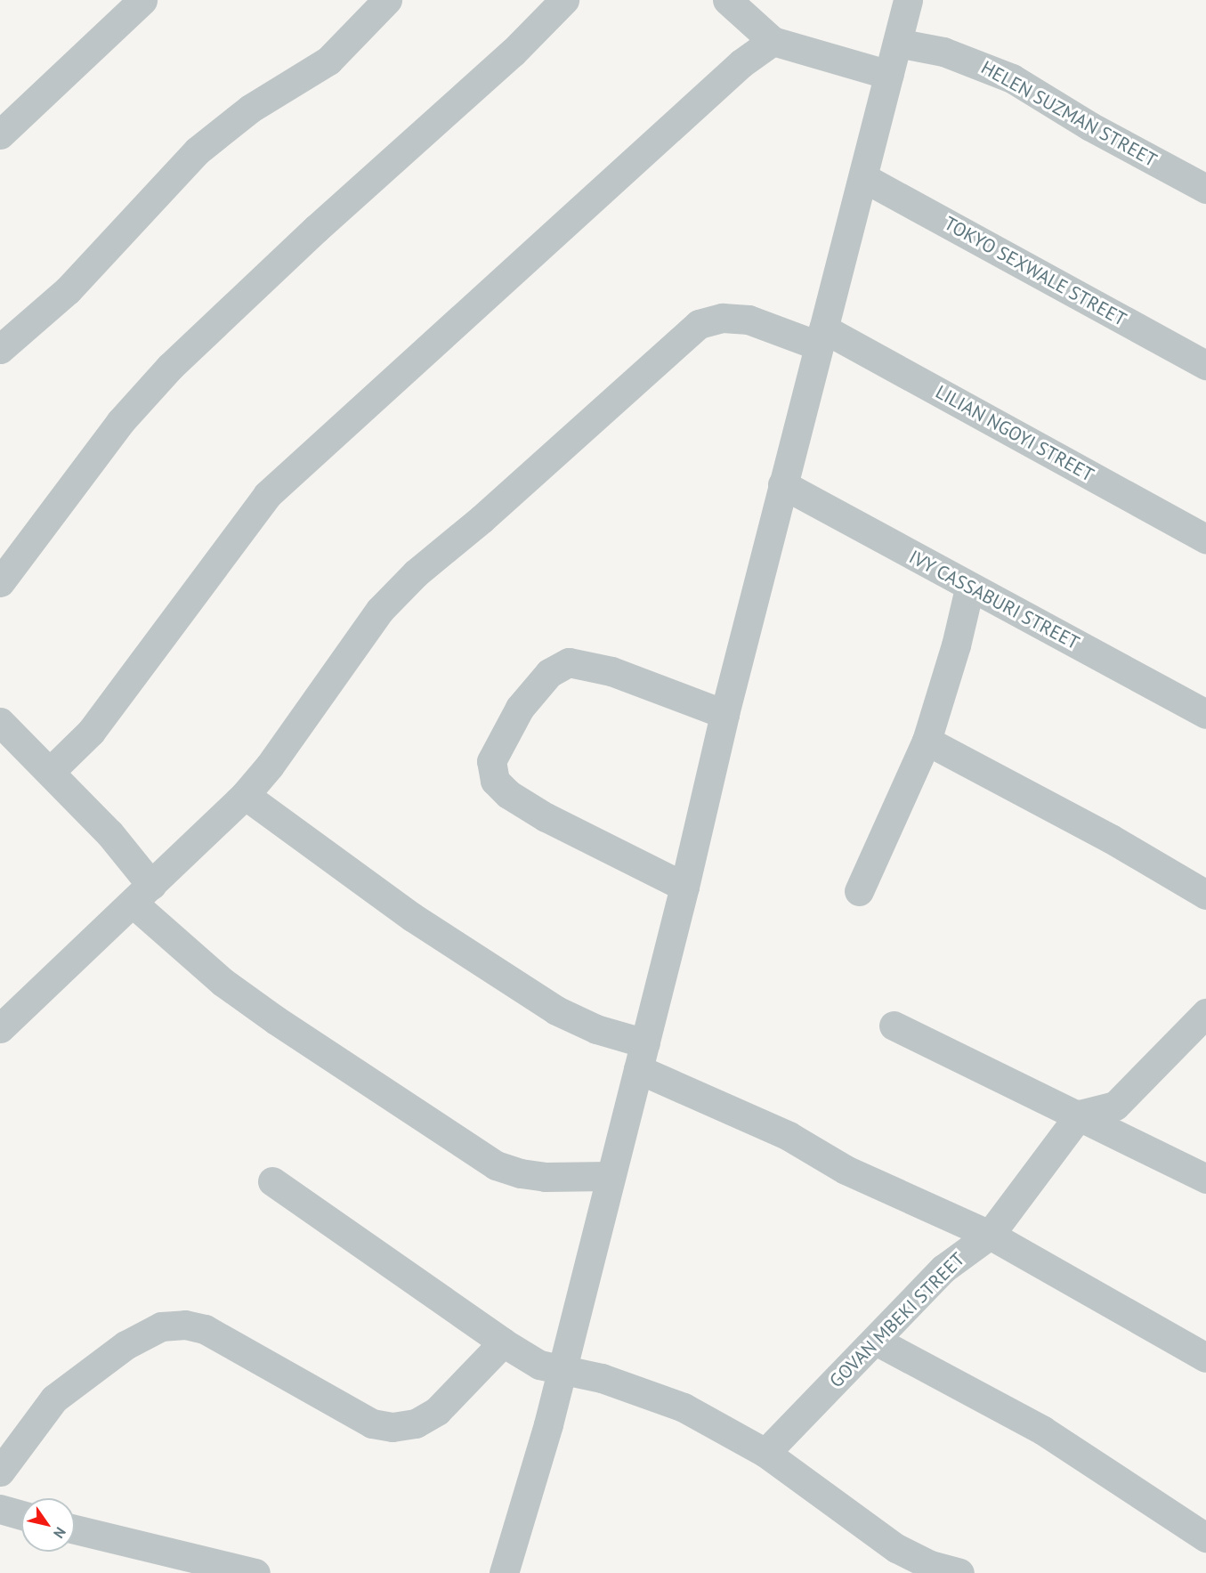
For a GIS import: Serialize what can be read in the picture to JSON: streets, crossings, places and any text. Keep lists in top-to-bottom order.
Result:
{
  "streets": {
    "street": [
      "HELEN SUZMAN STREET",
      "TOKYO SEXWALE STREET",
      "LILIAN NGOYI STREET",
      "IVY CASSABURI STREET",
      "GOVAN MBEKI STREET"
    ]
  },
  "north": "bottom right"
}
